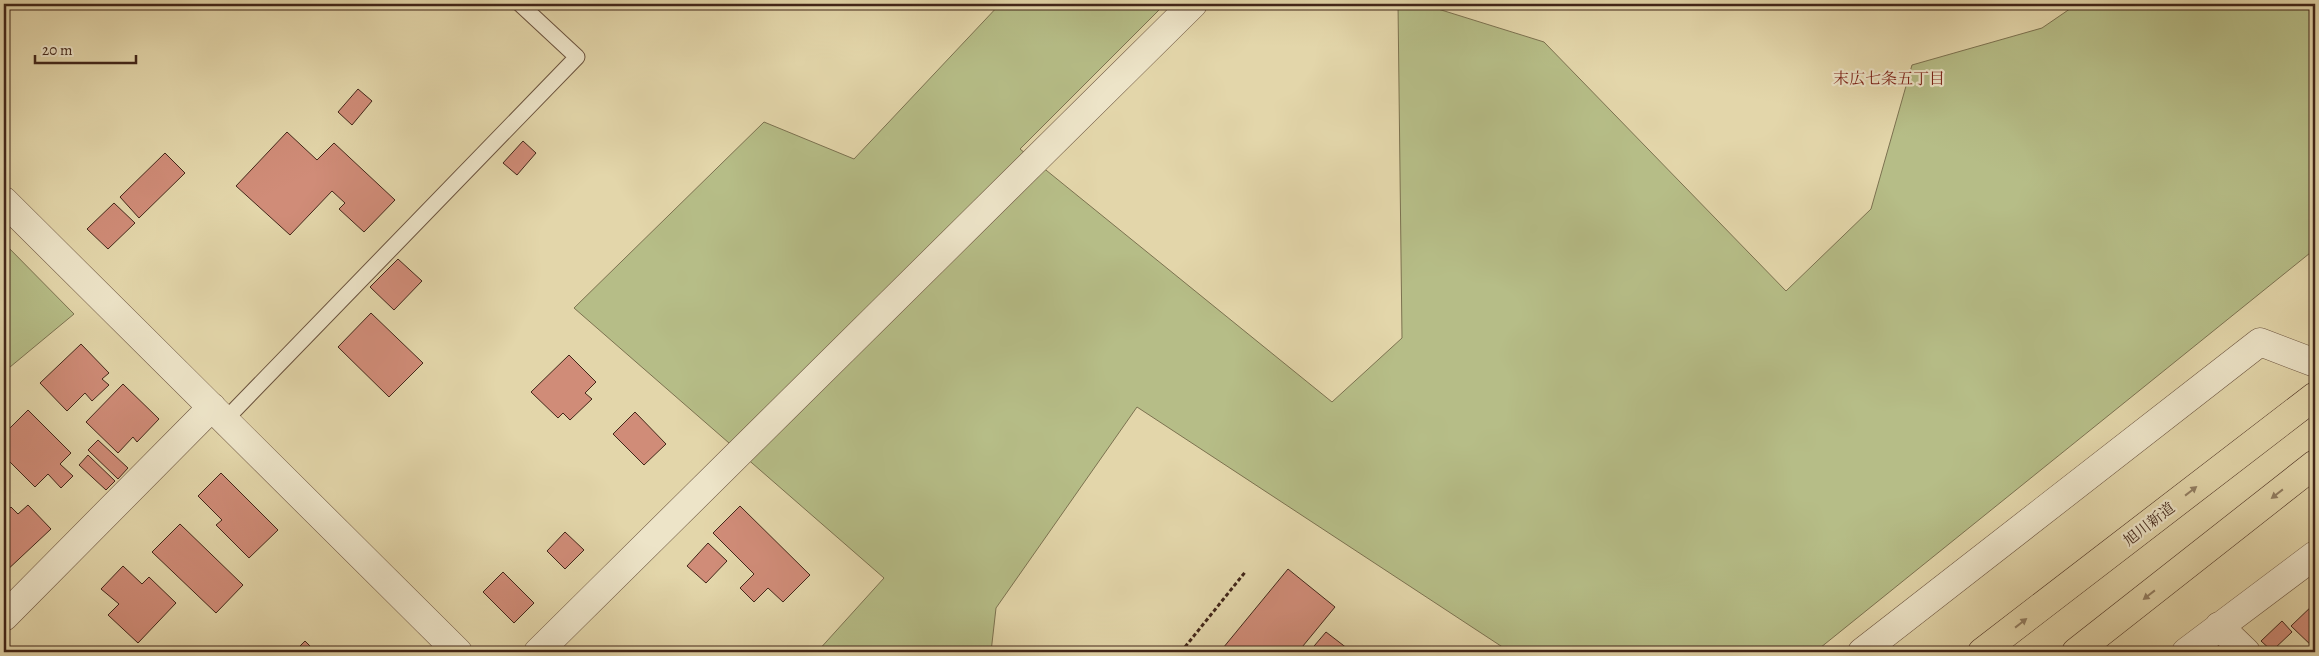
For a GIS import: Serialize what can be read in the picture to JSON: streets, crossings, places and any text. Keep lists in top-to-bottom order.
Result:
{
  "streets": {
    "highway": ["旭川新道"]
  },
  "districts": ["末広七条五丁目"],
  "scale_bar": "20 m"
}
